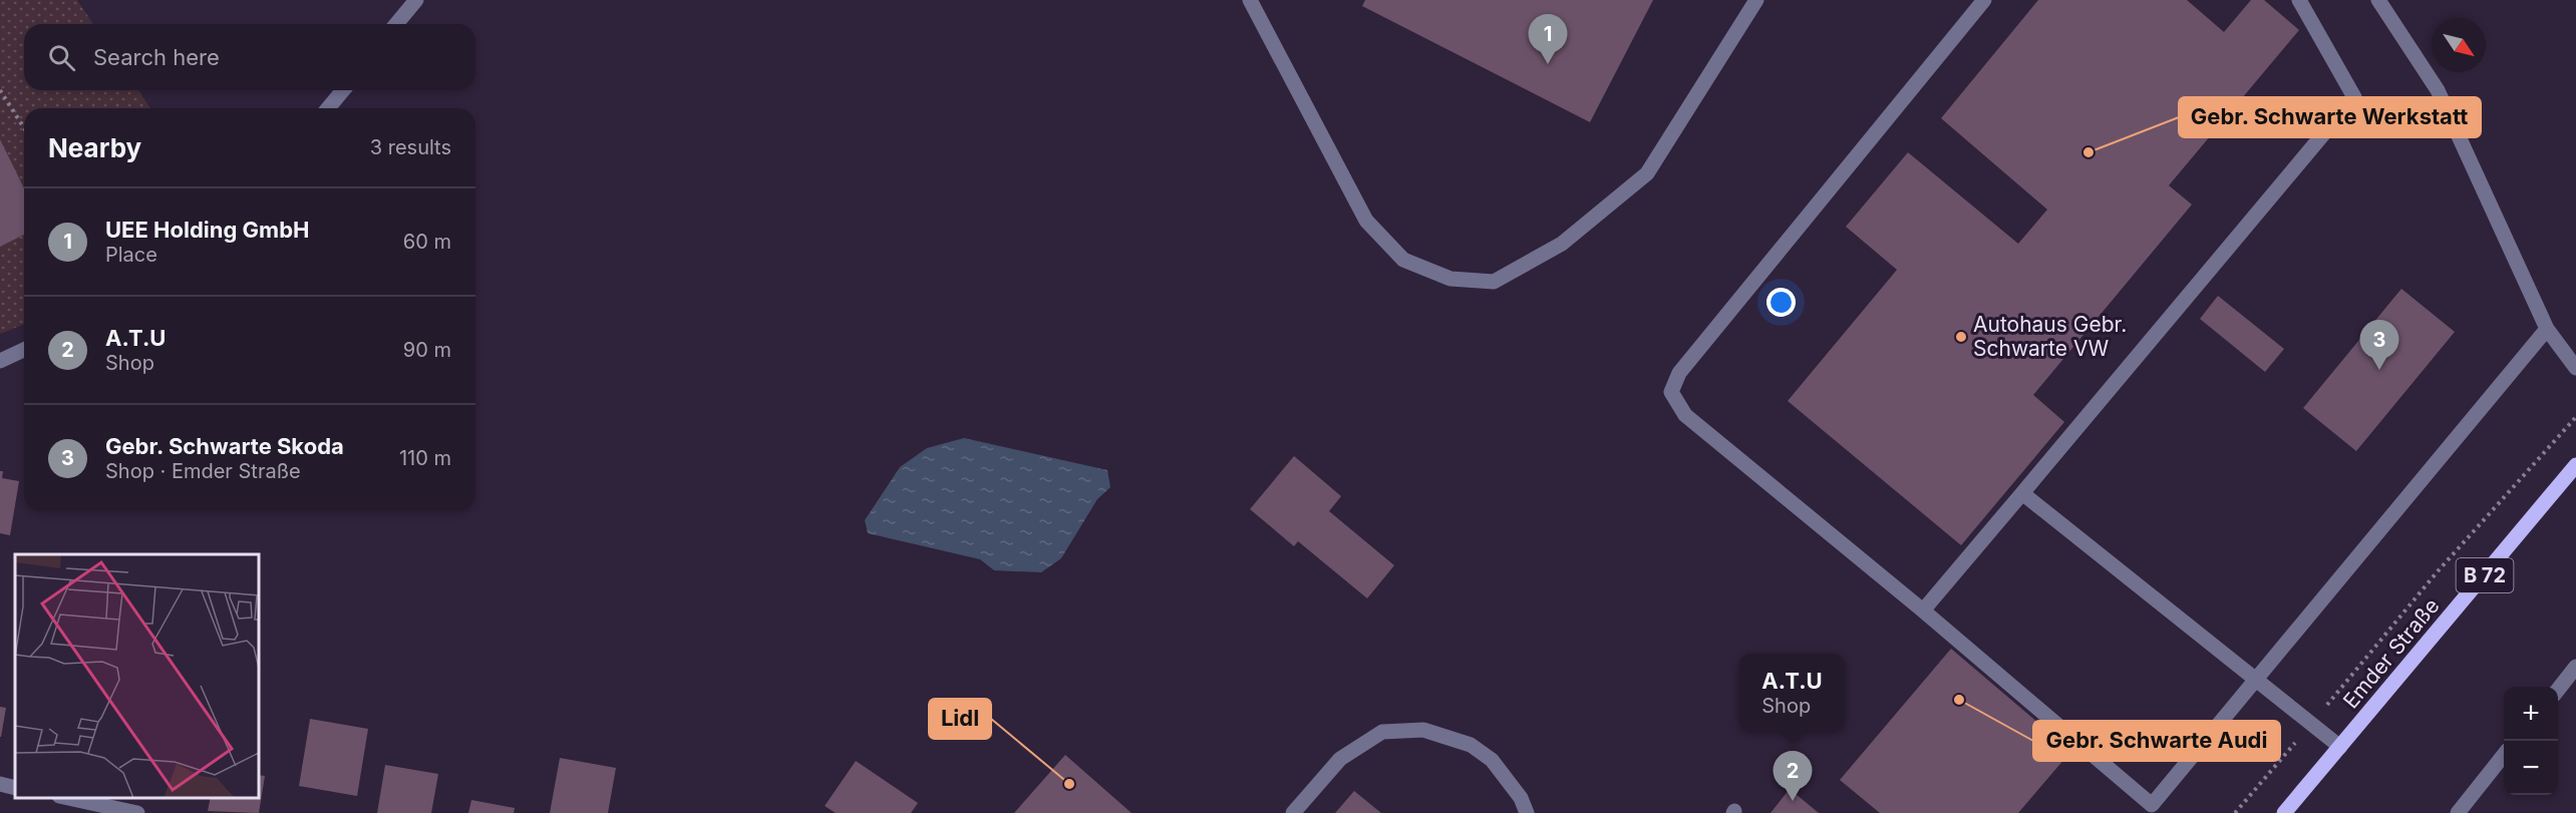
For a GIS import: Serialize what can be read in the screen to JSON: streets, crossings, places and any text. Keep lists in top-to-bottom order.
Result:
{
  "streets": {
    "main road": ["B 72", "Emder Straße"]
  },
  "places": [
    "Gebr. Schwarte Werkstatt",
    "Autohaus Gebr. Schwarte VW",
    "Gebr. Schwarte Audi",
    "Lidl"
  ],
  "north": "bottom right",
  "page": {
    "pins": ["1", "3", "2"],
    "search": "Search here",
    "heading": ["Nearby", "3 results"],
    "list": [
      {
        "mark": "1",
        "name": "UEE Holding GmbH",
        "note": "Place",
        "value": "60 m"
      },
      {
        "mark": "2",
        "name": "A.T.U",
        "note": "Shop",
        "value": "90 m"
      },
      {
        "mark": "3",
        "name": "Gebr. Schwarte Skoda",
        "note": "Shop · Emder Straße",
        "value": "110 m"
      }
    ],
    "popup": ["A.T.U", "Shop"],
    "map_buttons": ["+", "−"]
  }
}
